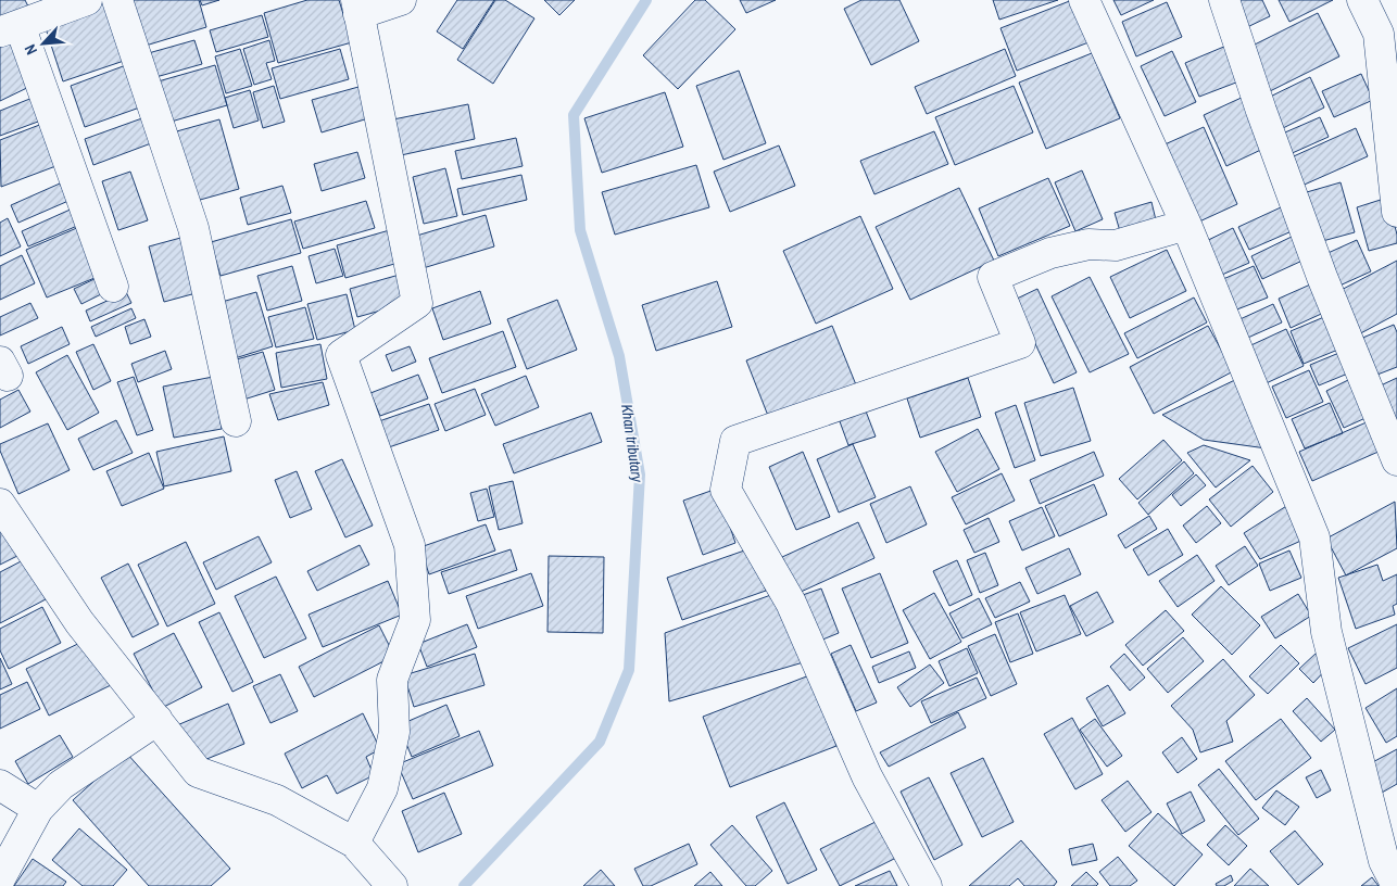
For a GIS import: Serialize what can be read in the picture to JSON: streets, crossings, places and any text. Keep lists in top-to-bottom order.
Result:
{
  "water": ["Khan tributary"],
  "north": "bottom left"
}
